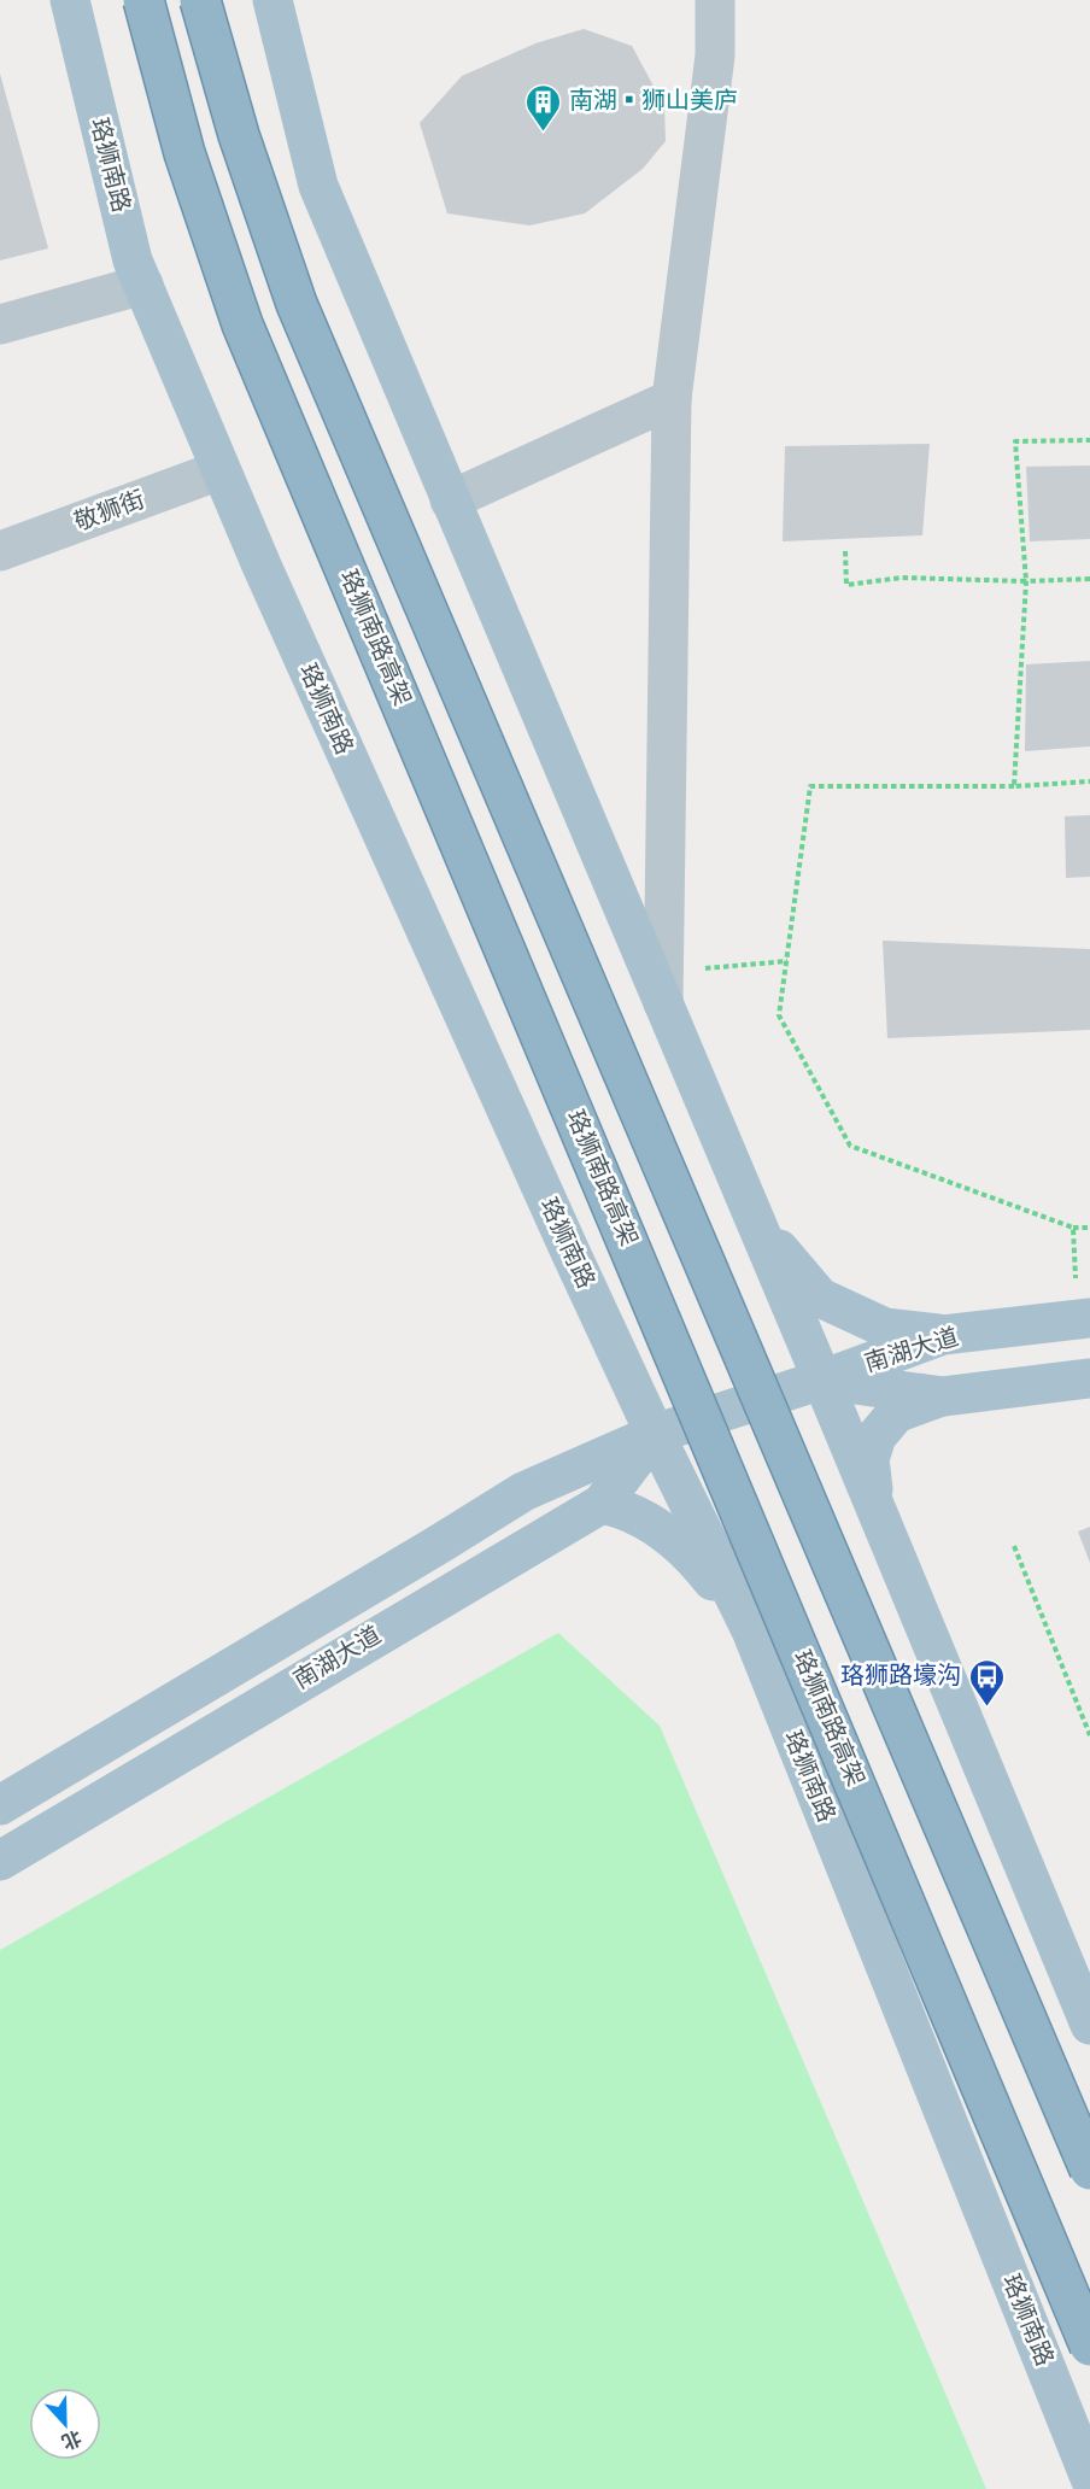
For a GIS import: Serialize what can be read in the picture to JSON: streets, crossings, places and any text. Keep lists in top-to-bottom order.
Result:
{
  "streets": {
    "highway": ["珞狮南路高架"],
    "main road": ["珞狮南路", "南湖大道"],
    "street": ["敬狮街"]
  },
  "crossings": [
    ["珞狮南路", "敬狮街"],
    ["珞狮南路", "南湖大道"]
  ],
  "places": {
    "building": ["南湖▪狮山美庐"],
    "bus stop": ["珞狮路壕沟"]
  },
  "north": "bottom"
}
